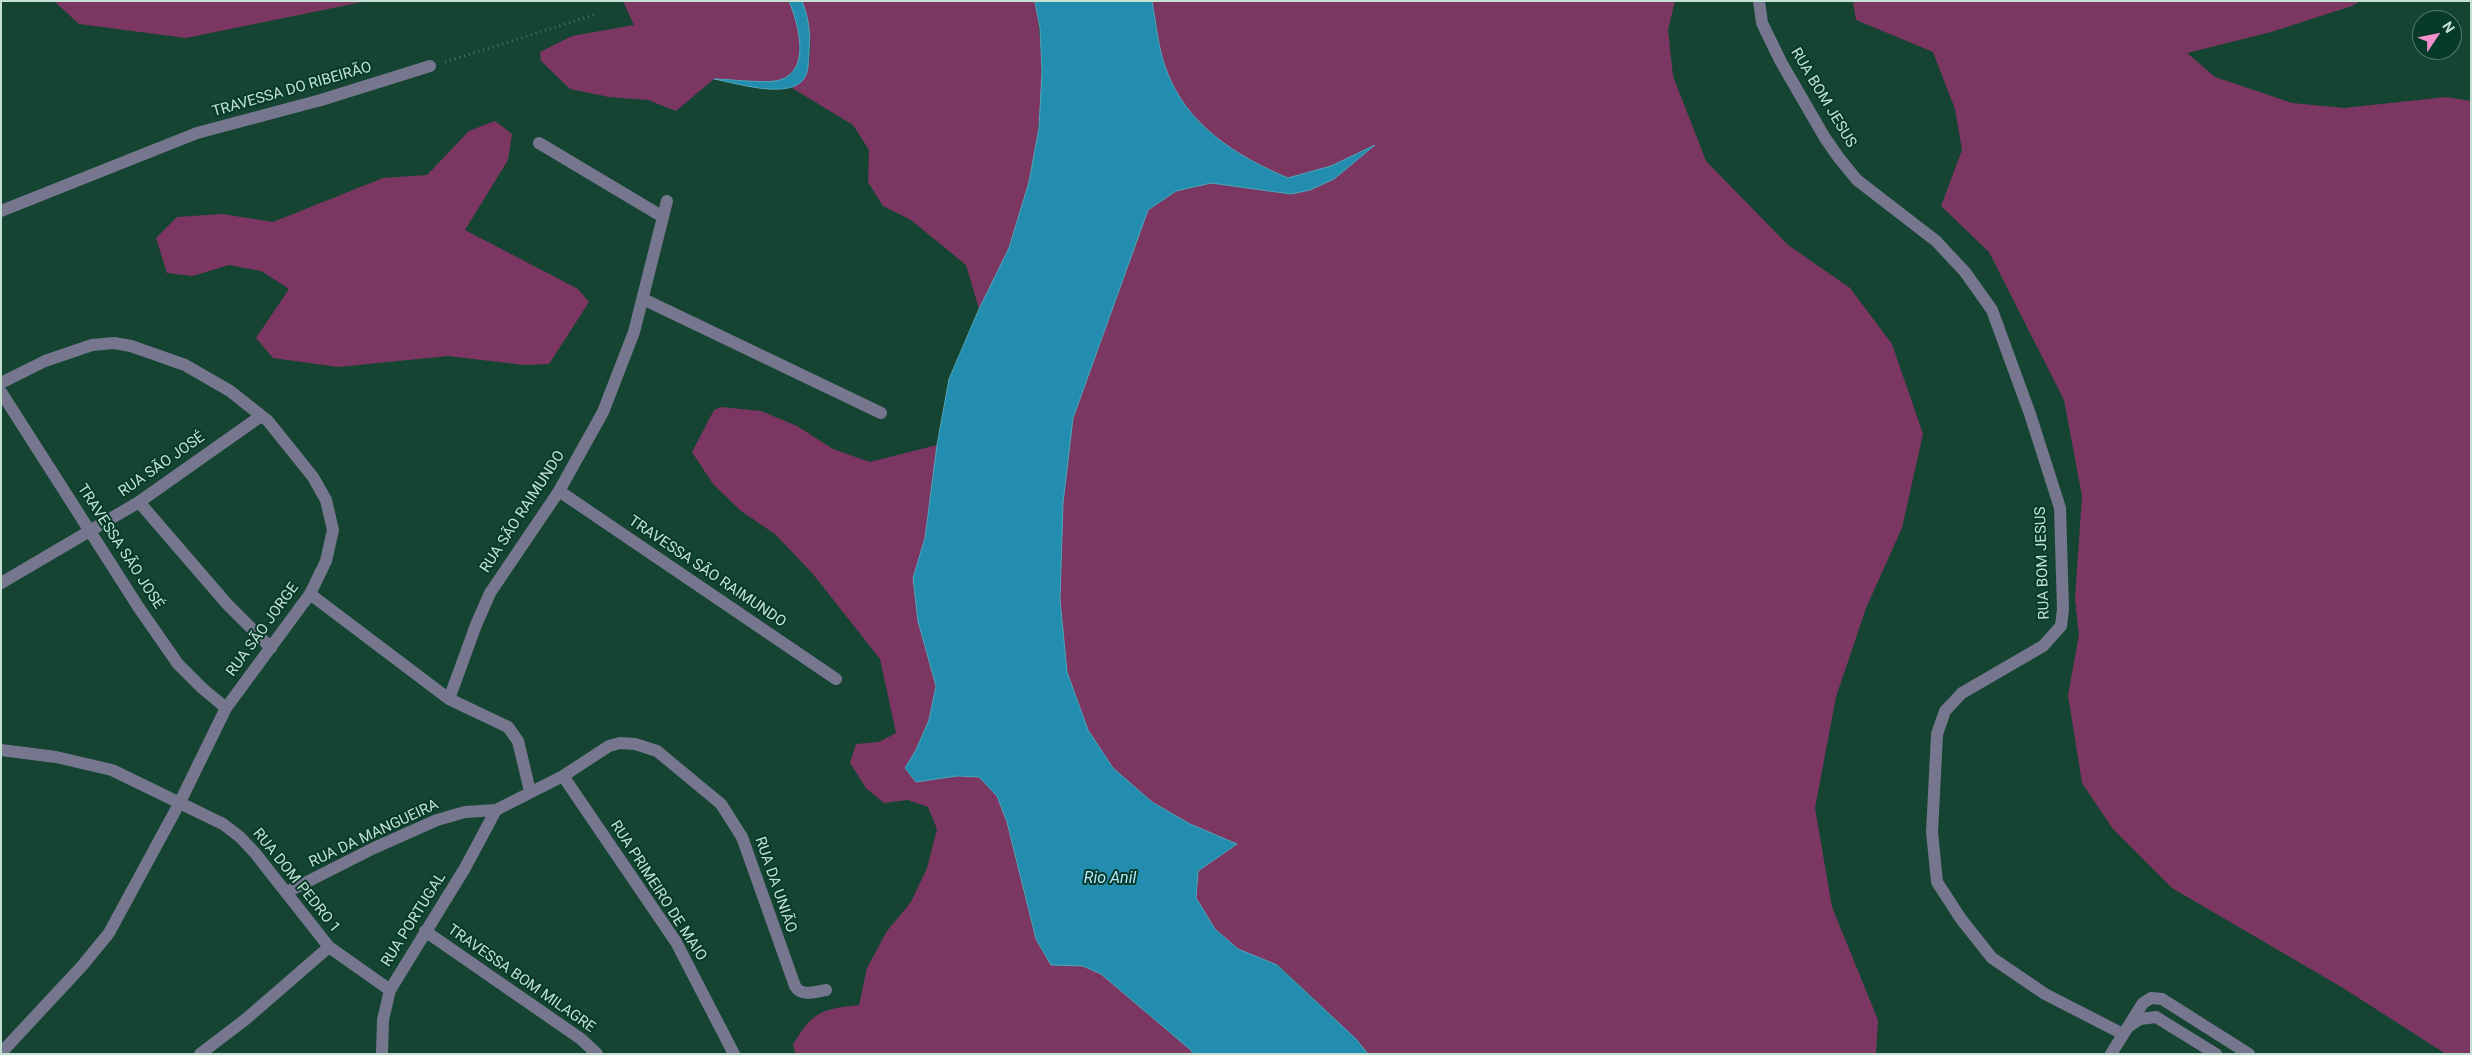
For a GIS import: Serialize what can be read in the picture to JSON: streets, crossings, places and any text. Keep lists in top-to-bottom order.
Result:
{
  "streets": {
    "street": [
      "TRAVESSA DO RIBEIRÃO",
      "RUA BOM JESUS",
      "RUA SÃO JOSÉ",
      "RUA SÃO RAIMUNDO",
      "TRAVESSA SÃO JOSÉ",
      "TRAVESSA SÃO RAIMUNDO",
      "RUA SÃO JORGE",
      "RUA DA MANGUEIRA",
      "RUA DOM PEDRO 1",
      "RUA DA UNIÃO",
      "RUA PRIMEIRO DE MAIO",
      "RUA PORTUGAL",
      "TRAVESSA BOM MILAGRE"
    ]
  },
  "crossings": [
    ["RUA SÃO JOSÉ", "TRAVESSA SÃO JOSÉ"],
    ["RUA SÃO JOSÉ", "RUA SÃO JORGE"],
    ["RUA SÃO RAIMUNDO", "TRAVESSA SÃO RAIMUNDO"],
    ["TRAVESSA SÃO JOSÉ", "RUA SÃO JORGE"],
    ["RUA SÃO JORGE", "RUA DOM PEDRO 1"],
    ["RUA DA MANGUEIRA", "RUA DOM PEDRO 1"],
    ["RUA DA MANGUEIRA", "RUA DA UNIÃO"],
    ["RUA DA MANGUEIRA", "RUA PRIMEIRO DE MAIO"],
    ["RUA DA MANGUEIRA", "RUA PORTUGAL"],
    ["RUA DOM PEDRO 1", "RUA PORTUGAL"],
    ["RUA PORTUGAL", "TRAVESSA BOM MILAGRE"]
  ],
  "water": ["Rio Anil"],
  "north": "top right"
}
